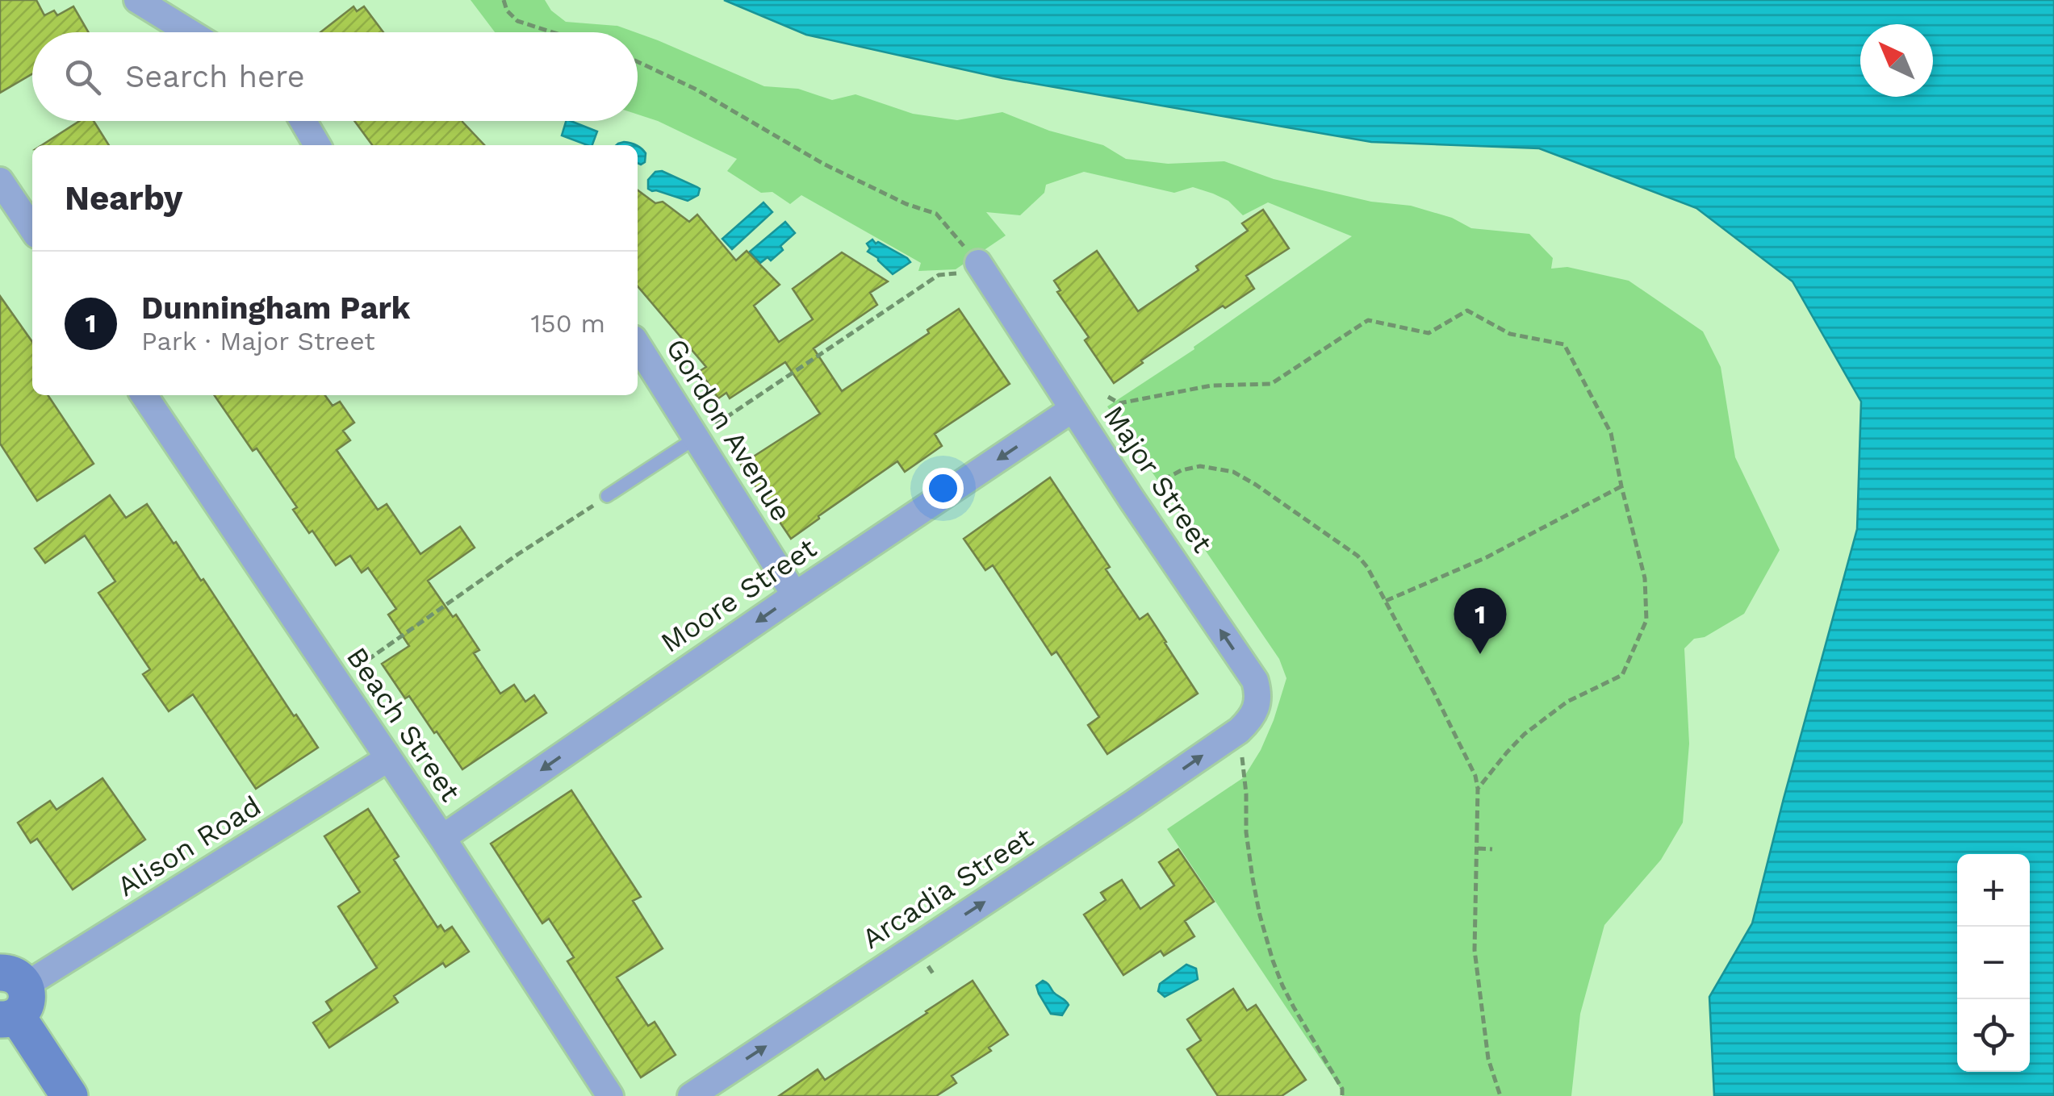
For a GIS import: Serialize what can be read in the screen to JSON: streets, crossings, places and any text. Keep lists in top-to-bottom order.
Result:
{
  "streets": {
    "street": [
      "Gordon Avenue",
      "Major Street",
      "Moore Street",
      "Beach Street",
      "Alison Road",
      "Arcadia Street"
    ]
  },
  "crossings": [
    ["Gordon Avenue", "Moore Street"],
    ["Major Street", "Moore Street"],
    ["Major Street", "Arcadia Street"],
    ["Moore Street", "Beach Street"],
    ["Beach Street", "Alison Road"]
  ],
  "one_way": ["Major Street", "Moore Street", "Arcadia Street"],
  "north": "top left",
  "page": {
    "search": "Search here",
    "heading": "Nearby",
    "list": [
      {
        "mark": "1",
        "name": "Dunningham Park",
        "note": "Park · Major Street",
        "value": "150 m"
      }
    ],
    "pins": "1",
    "map_buttons": ["+", "−"]
  }
}
